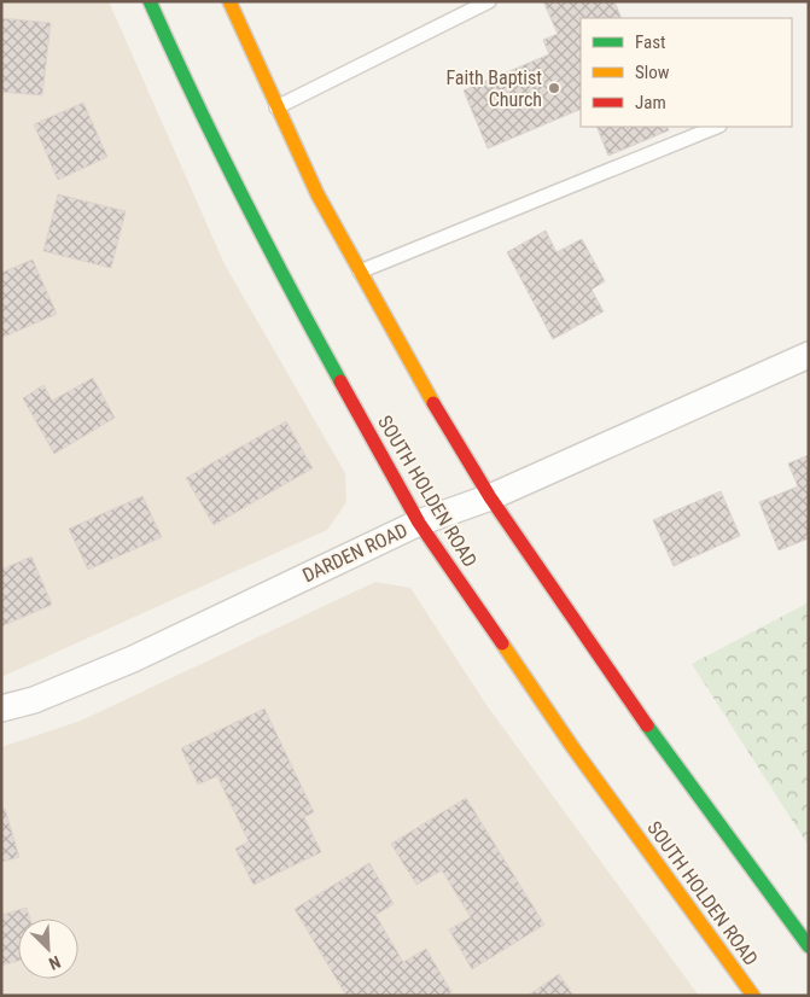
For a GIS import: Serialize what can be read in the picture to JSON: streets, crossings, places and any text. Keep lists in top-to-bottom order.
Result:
{
  "streets": {
    "main road": ["SOUTH HOLDEN ROAD"],
    "street": ["DARDEN ROAD"]
  },
  "crossings": [
    ["SOUTH HOLDEN ROAD", "DARDEN ROAD"]
  ],
  "places": ["Faith Baptist Church"],
  "legend": ["Fast", "Slow", "Jam"],
  "north": "bottom right"
}
